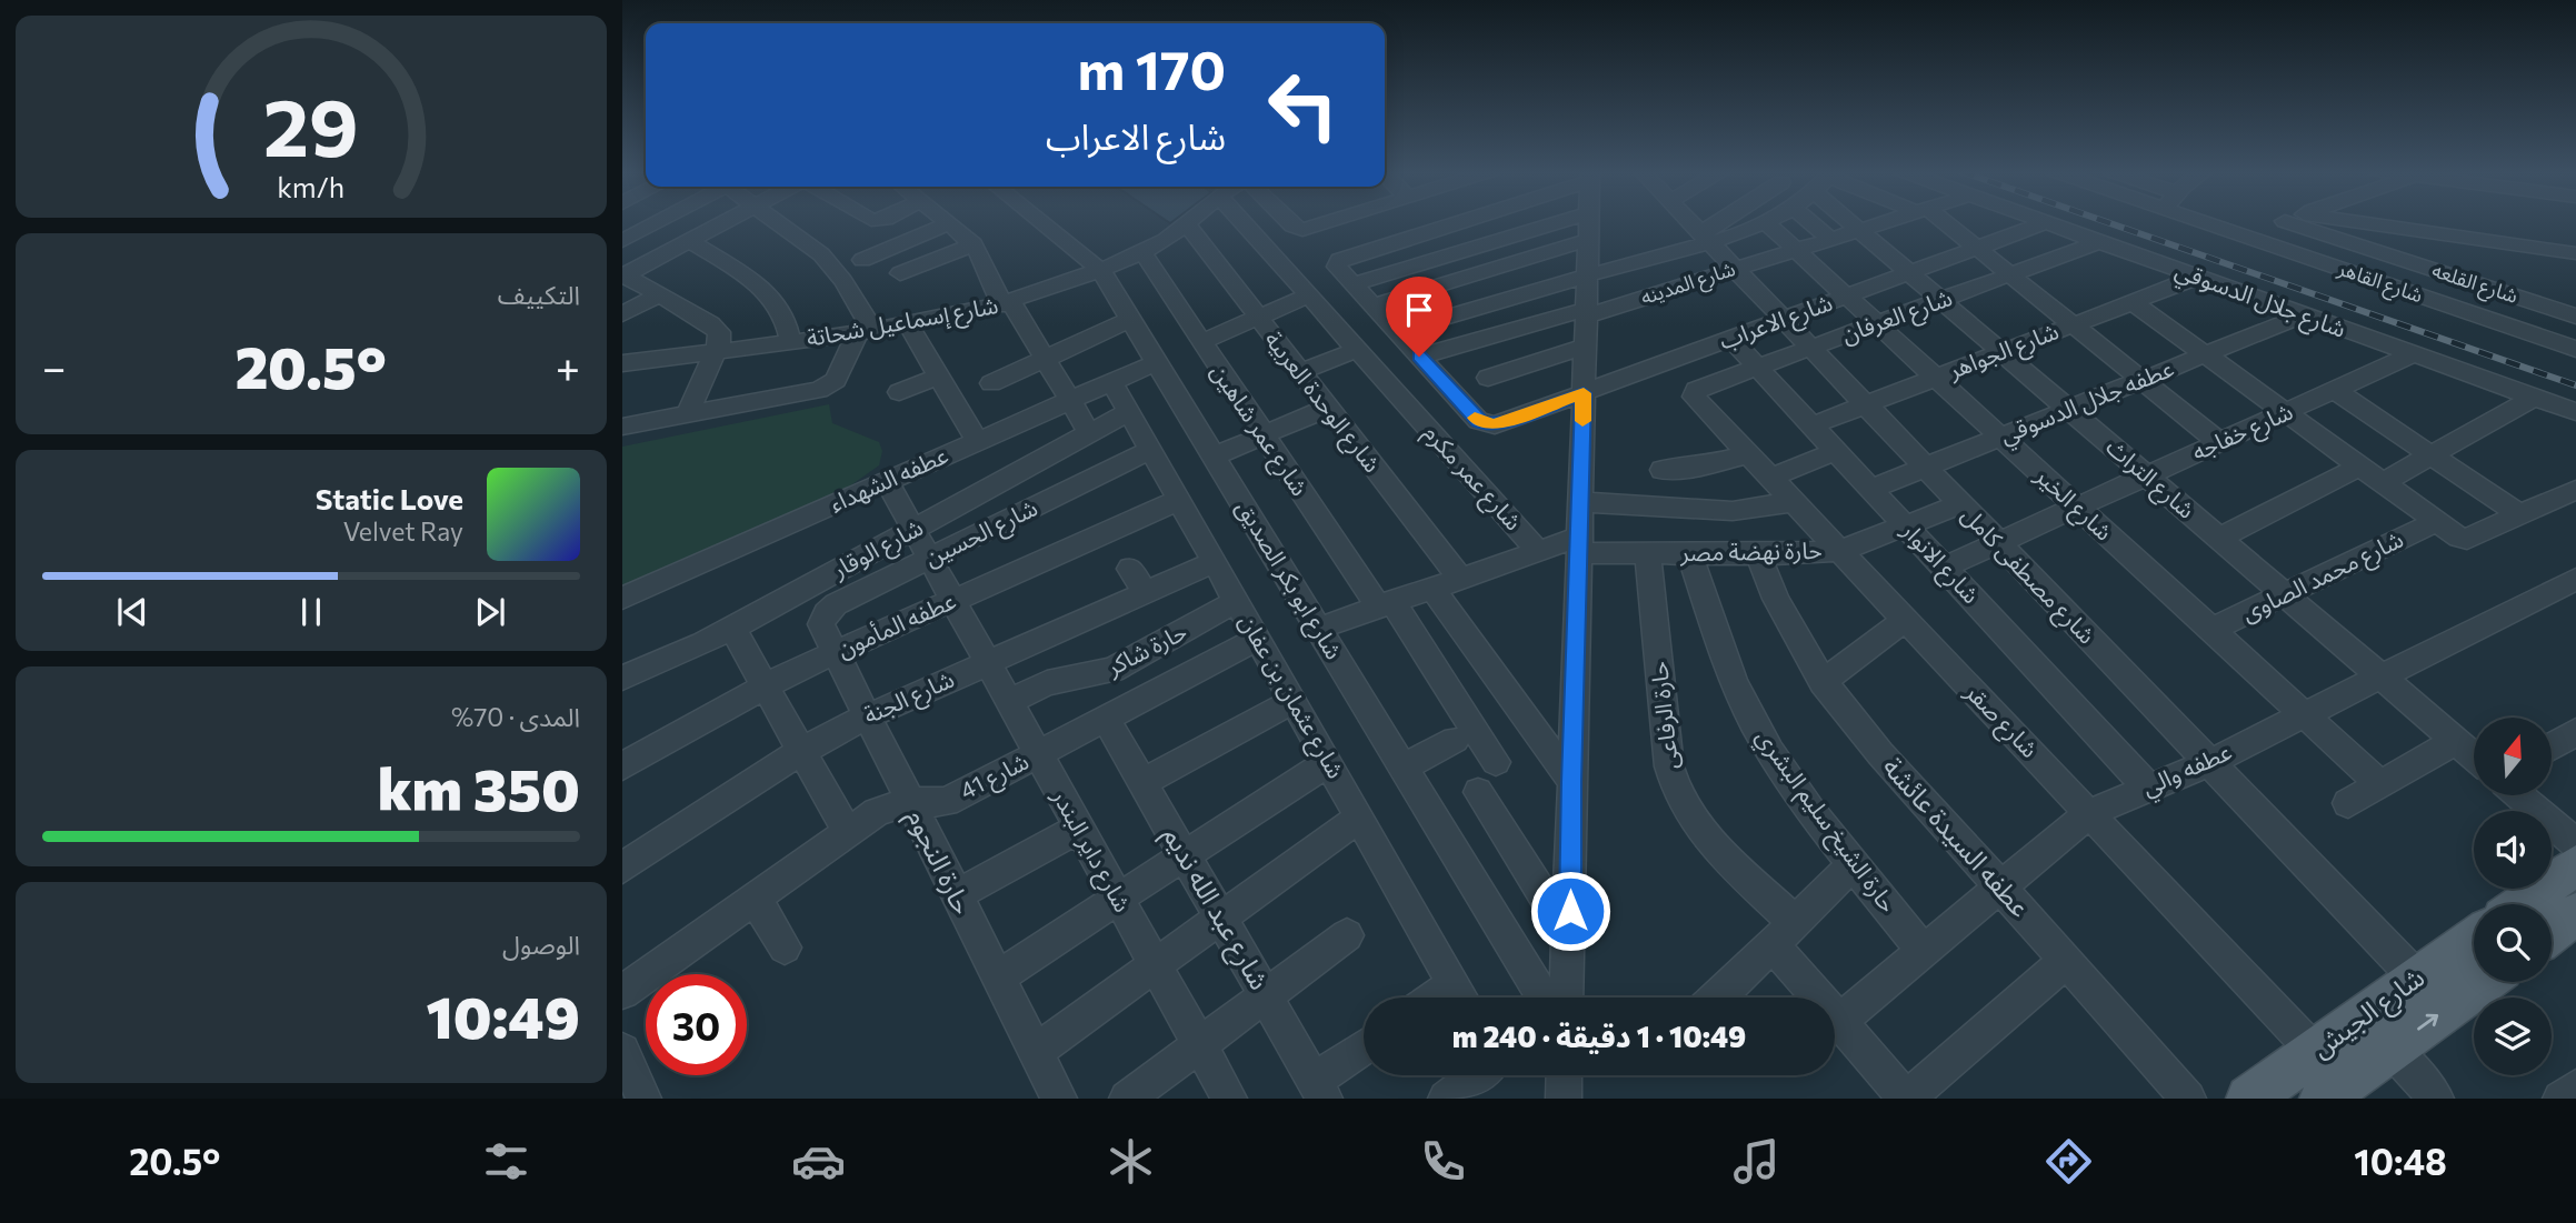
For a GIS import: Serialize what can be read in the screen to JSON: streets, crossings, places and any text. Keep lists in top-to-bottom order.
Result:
{
  "streets": {
    "main road": ["شارع الجيش"],
    "street": [
      "شارع القاهر",
      "شارع المدينه",
      "شارع القلعه",
      "شارع جلال الدسوقي",
      "شارع العرفان",
      "شارع إسماعيل شحاتة",
      "شارع الاعراب",
      "شارع الجواهر",
      "شارع الوحدة العربية",
      "عطفه جلال الدسوقي",
      "شارع عمر شاهين",
      "شارع خفاجه",
      "شارع عمر مكرم",
      "شارع التراث",
      "عطفه الشهداء",
      "شارع الخير",
      "شارع الحسين",
      "شارع الوقار",
      "حارة نهضة مصر",
      "شارع الانوار",
      "شارع مصطفى كامل",
      "شارع محمد الصاوى",
      "شارع ابو بكر الصديق",
      "عطفه المأمون",
      "حارة شاكر",
      "شارع عثمان بن عفان",
      "شارع الجنة",
      "حارة الرفاعى",
      "شارع صقر",
      "عطفه والي",
      "شارع 41",
      "حارة الشيخ سليم البشري",
      "عطفه السيدة عائشة",
      "شارع داير البندر",
      "حارة النجوم",
      "شارع عبد الله نديم"
    ]
  },
  "crossings": [
    ["شارع المدينه", "شارع الاعراب"],
    ["شارع المدينه", "شارع التراث"],
    ["شارع المدينه", "شارع الخير"],
    ["شارع المدينه", "شارع مصطفى كامل"],
    ["شارع جلال الدسوقي", "شارع العرفان"],
    ["شارع جلال الدسوقي", "شارع الاعراب"],
    ["شارع جلال الدسوقي", "شارع الجواهر"],
    ["شارع جلال الدسوقي", "عطفه جلال الدسوقي"],
    ["شارع جلال الدسوقي", "شارع خفاجه"],
    ["شارع العرفان", "شارع التراث"],
    ["شارع العرفان", "شارع الخير"],
    ["شارع العرفان", "شارع الانوار"],
    ["شارع العرفان", "شارع مصطفى كامل"],
    ["شارع العرفان", "شارع صقر"],
    ["شارع إسماعيل شحاتة", "شارع الوحدة العربية"],
    ["شارع إسماعيل شحاتة", "شارع عمر شاهين"],
    ["شارع إسماعيل شحاتة", "شارع ابو بكر الصديق"],
    ["شارع الاعراب", "شارع التراث"],
    ["شارع الاعراب", "شارع الخير"],
    ["شارع الاعراب", "شارع الانوار"],
    ["شارع الاعراب", "شارع مصطفى كامل"],
    ["شارع الجواهر", "شارع التراث"],
    ["شارع الجواهر", "شارع الخير"],
    ["شارع الجواهر", "شارع الانوار"],
    ["شارع الجواهر", "شارع مصطفى كامل"],
    ["شارع الوحدة العربية", "حارة نهضة مصر"],
    ["عطفه جلال الدسوقي", "شارع التراث"],
    ["عطفه جلال الدسوقي", "شارع الخير"],
    ["عطفه جلال الدسوقي", "شارع الانوار"],
    ["عطفه جلال الدسوقي", "شارع مصطفى كامل"],
    ["شارع عمر شاهين", "حارة نهضة مصر"],
    ["شارع خفاجه", "شارع التراث"],
    ["شارع خفاجه", "شارع الخير"],
    ["شارع خفاجه", "شارع الانوار"],
    ["شارع خفاجه", "شارع مصطفى كامل"],
    ["شارع عمر مكرم", "حارة نهضة مصر"],
    ["شارع التراث", "شارع محمد الصاوى"],
    ["شارع التراث", "عطفه والي"],
    ["عطفه الشهداء", "شارع ابو بكر الصديق"],
    ["عطفه الشهداء", "شارع عثمان بن عفان"],
    ["عطفه الشهداء", "شارع داير البندر"],
    ["شارع الخير", "شارع محمد الصاوى"],
    ["شارع الخير", "عطفه والي"],
    ["شارع الحسين", "شارع عثمان بن عفان"],
    ["شارع الحسين", "شارع داير البندر"],
    ["شارع الحسين", "حارة النجوم"],
    ["شارع الوقار", "شارع عثمان بن عفان"],
    ["شارع الوقار", "شارع داير البندر"],
    ["حارة نهضة مصر", "شارع الانوار"],
    ["حارة نهضة مصر", "شارع مصطفى كامل"],
    ["حارة نهضة مصر", "شارع ابو بكر الصديق"],
    ["حارة نهضة مصر", "حارة الرفاعى"],
    ["حارة نهضة مصر", "شارع صقر"],
    ["حارة نهضة مصر", "حارة الشيخ سليم البشري"],
    ["حارة نهضة مصر", "عطفه السيدة عائشة"],
    ["شارع الانوار", "عطفه والي"],
    ["شارع مصطفى كامل", "عطفه والي"],
    ["شارع مصطفى كامل", "شارع الجيش"],
    ["عطفه المأمون", "شارع عثمان بن عفان"],
    ["عطفه المأمون", "شارع داير البندر"],
    ["عطفه المأمون", "حارة النجوم"],
    ["حارة شاكر", "شارع عثمان بن عفان"],
    ["حارة شاكر", "شارع داير البندر"],
    ["شارع عثمان بن عفان", "شارع الجنة"],
    ["شارع عثمان بن عفان", "شارع 41"],
    ["شارع الجنة", "شارع داير البندر"],
    ["شارع الجنة", "حارة النجوم"],
    ["حارة الرفاعى", "عطفه والي"],
    ["شارع صقر", "عطفه والي"],
    ["شارع صقر", "شارع الجيش"],
    ["عطفه والي", "حارة الشيخ سليم البشري"],
    ["عطفه والي", "عطفه السيدة عائشة"],
    ["شارع 41", "شارع داير البندر"],
    ["شارع 41", "حارة النجوم"],
    ["شارع 41", "شارع عبد الله نديم"]
  ],
  "north": "top",
  "page": {
    "turn": ["170 m", "شارع الاعراب"],
    "tile": [
      "التكييف",
      ["المدى · 70%", "350 km"],
      ["الوصول", "10:49"]
    ],
    "heat": ["−", "20.5°", "+"],
    "song": ["Static Love", "Velvet Ray"],
    "limit": "30",
    "trip": "10:49 · 1 دقيقة · 240 m",
    "tabs": ["10:48", "20.5°"],
    "gauge": ["29", "km/h"]
  }
}
